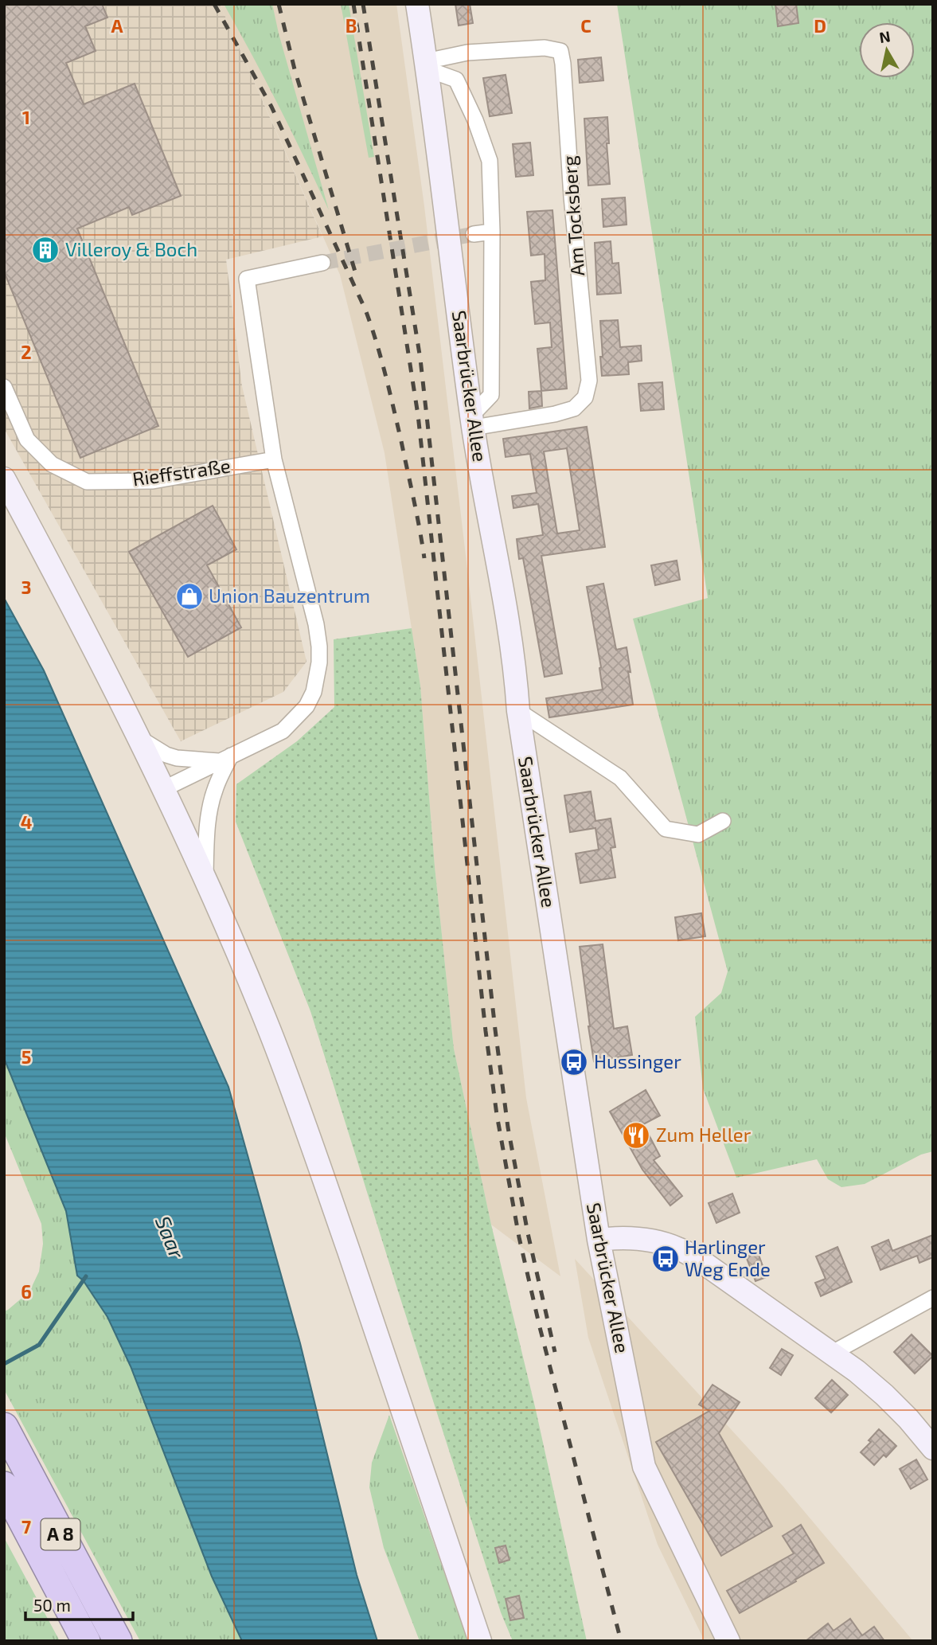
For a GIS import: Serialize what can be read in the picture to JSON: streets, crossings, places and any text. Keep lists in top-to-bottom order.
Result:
{
  "streets": {
    "highway": ["A 8"],
    "street": ["Am Tocksberg", "Saarbrücker Allee", "Rieffstraße"]
  },
  "crossings": [
    ["Am Tocksberg", "Saarbrücker Allee"]
  ],
  "water": ["Saar"],
  "places": {
    "building": ["Villeroy & Boch"],
    "shop": ["Union Bauzentrum"],
    "bus stop": ["Hussinger", "Harlinger Weg Ende"],
    "restaurant": ["Zum Heller"]
  },
  "scale_bar": "50 m",
  "north": "top",
  "grid": {
    "columns": [
      "A",
      "B",
      "C",
      "D"
    ],
    "rows": [
      "1",
      "2",
      "3",
      "4",
      "5",
      "6",
      "7"
    ]
  }
}
